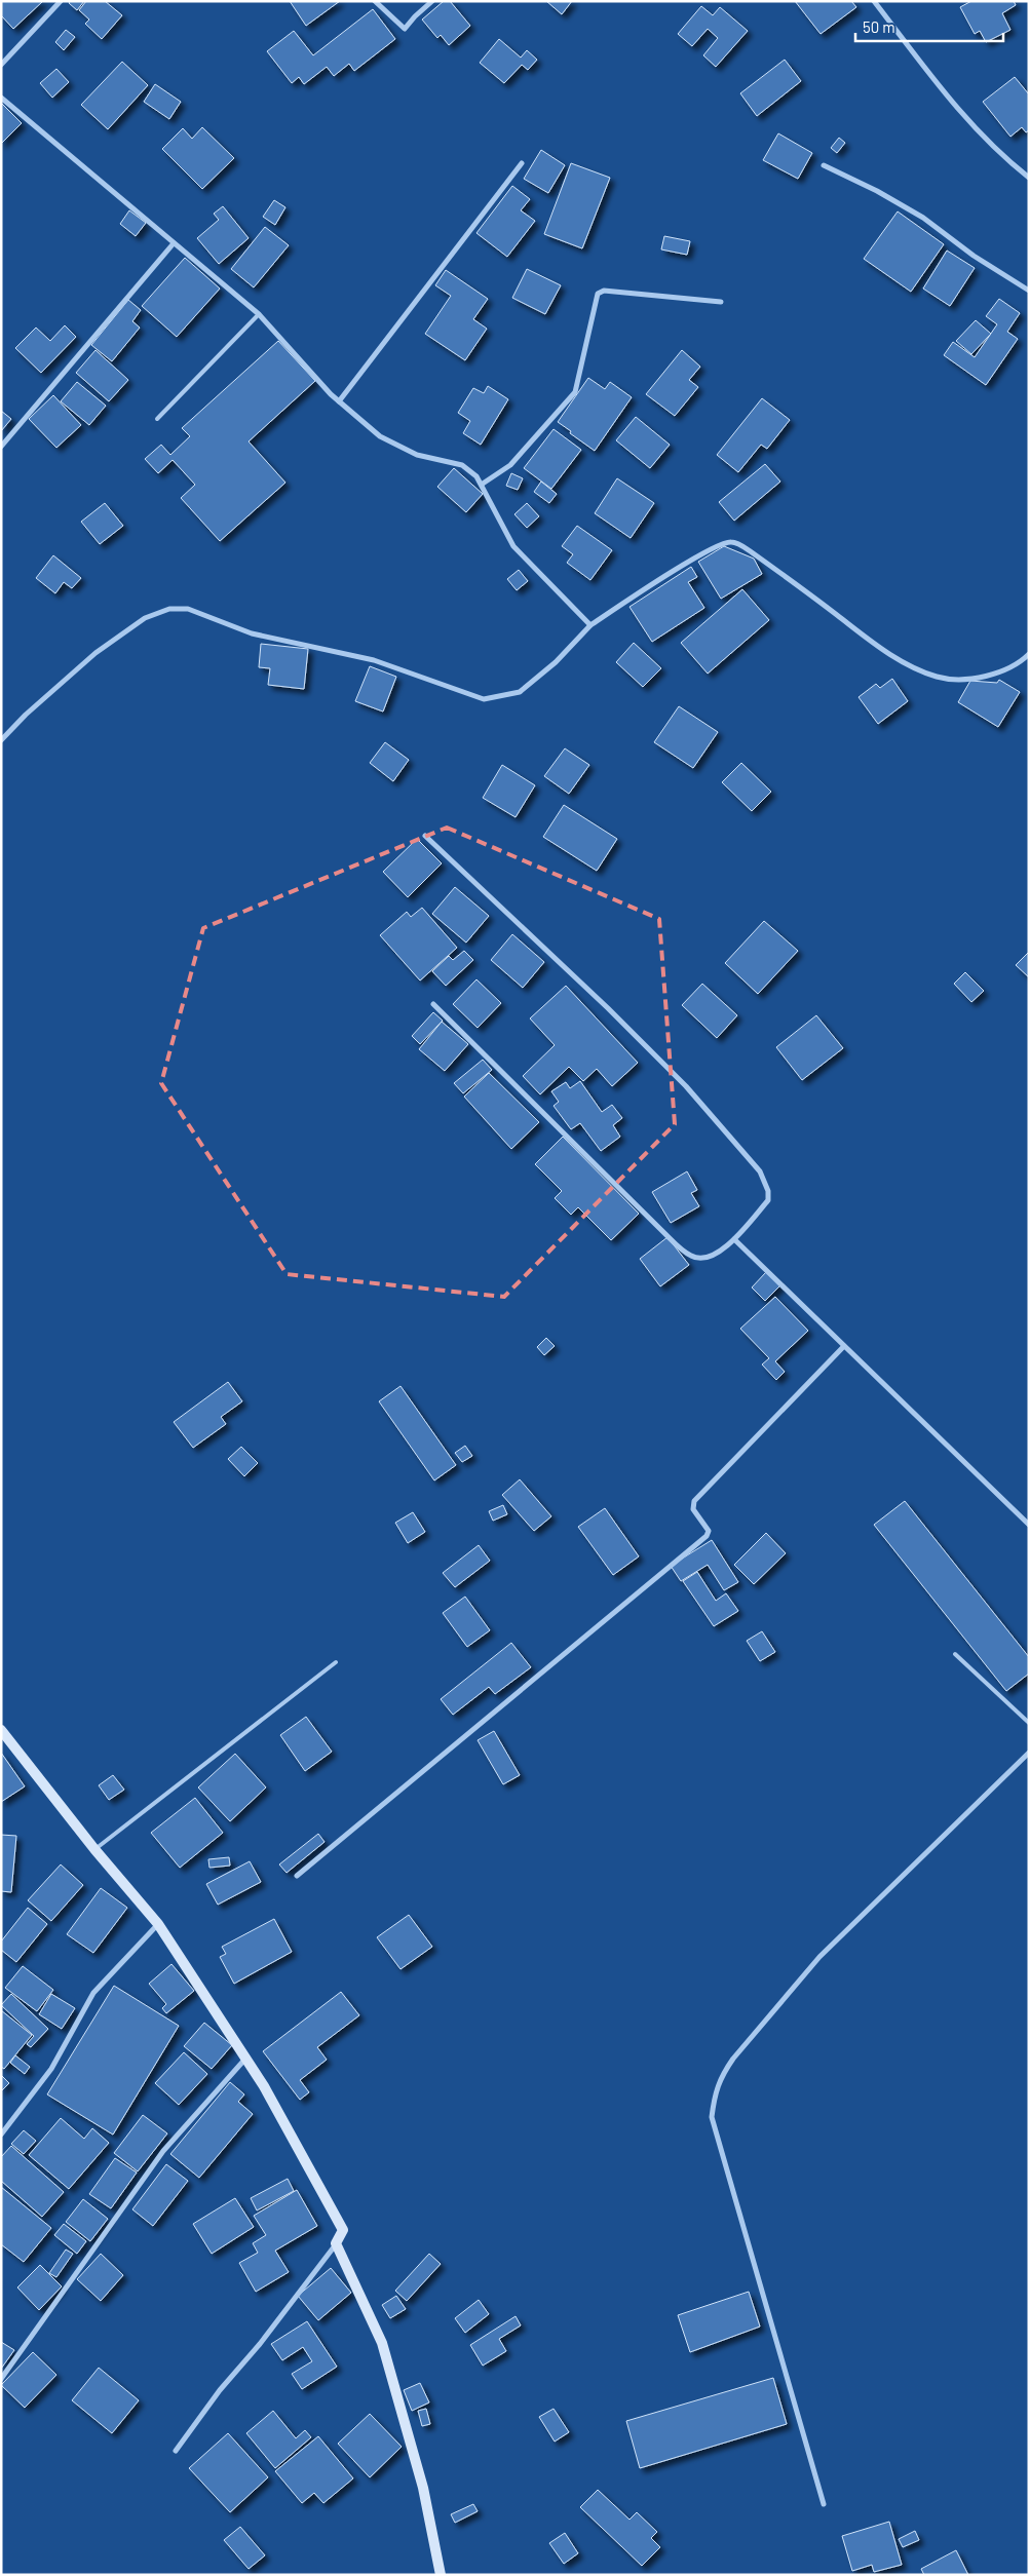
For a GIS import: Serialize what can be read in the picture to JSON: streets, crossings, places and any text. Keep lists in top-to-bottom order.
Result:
{
  "scale_bar": "50 m"
}
